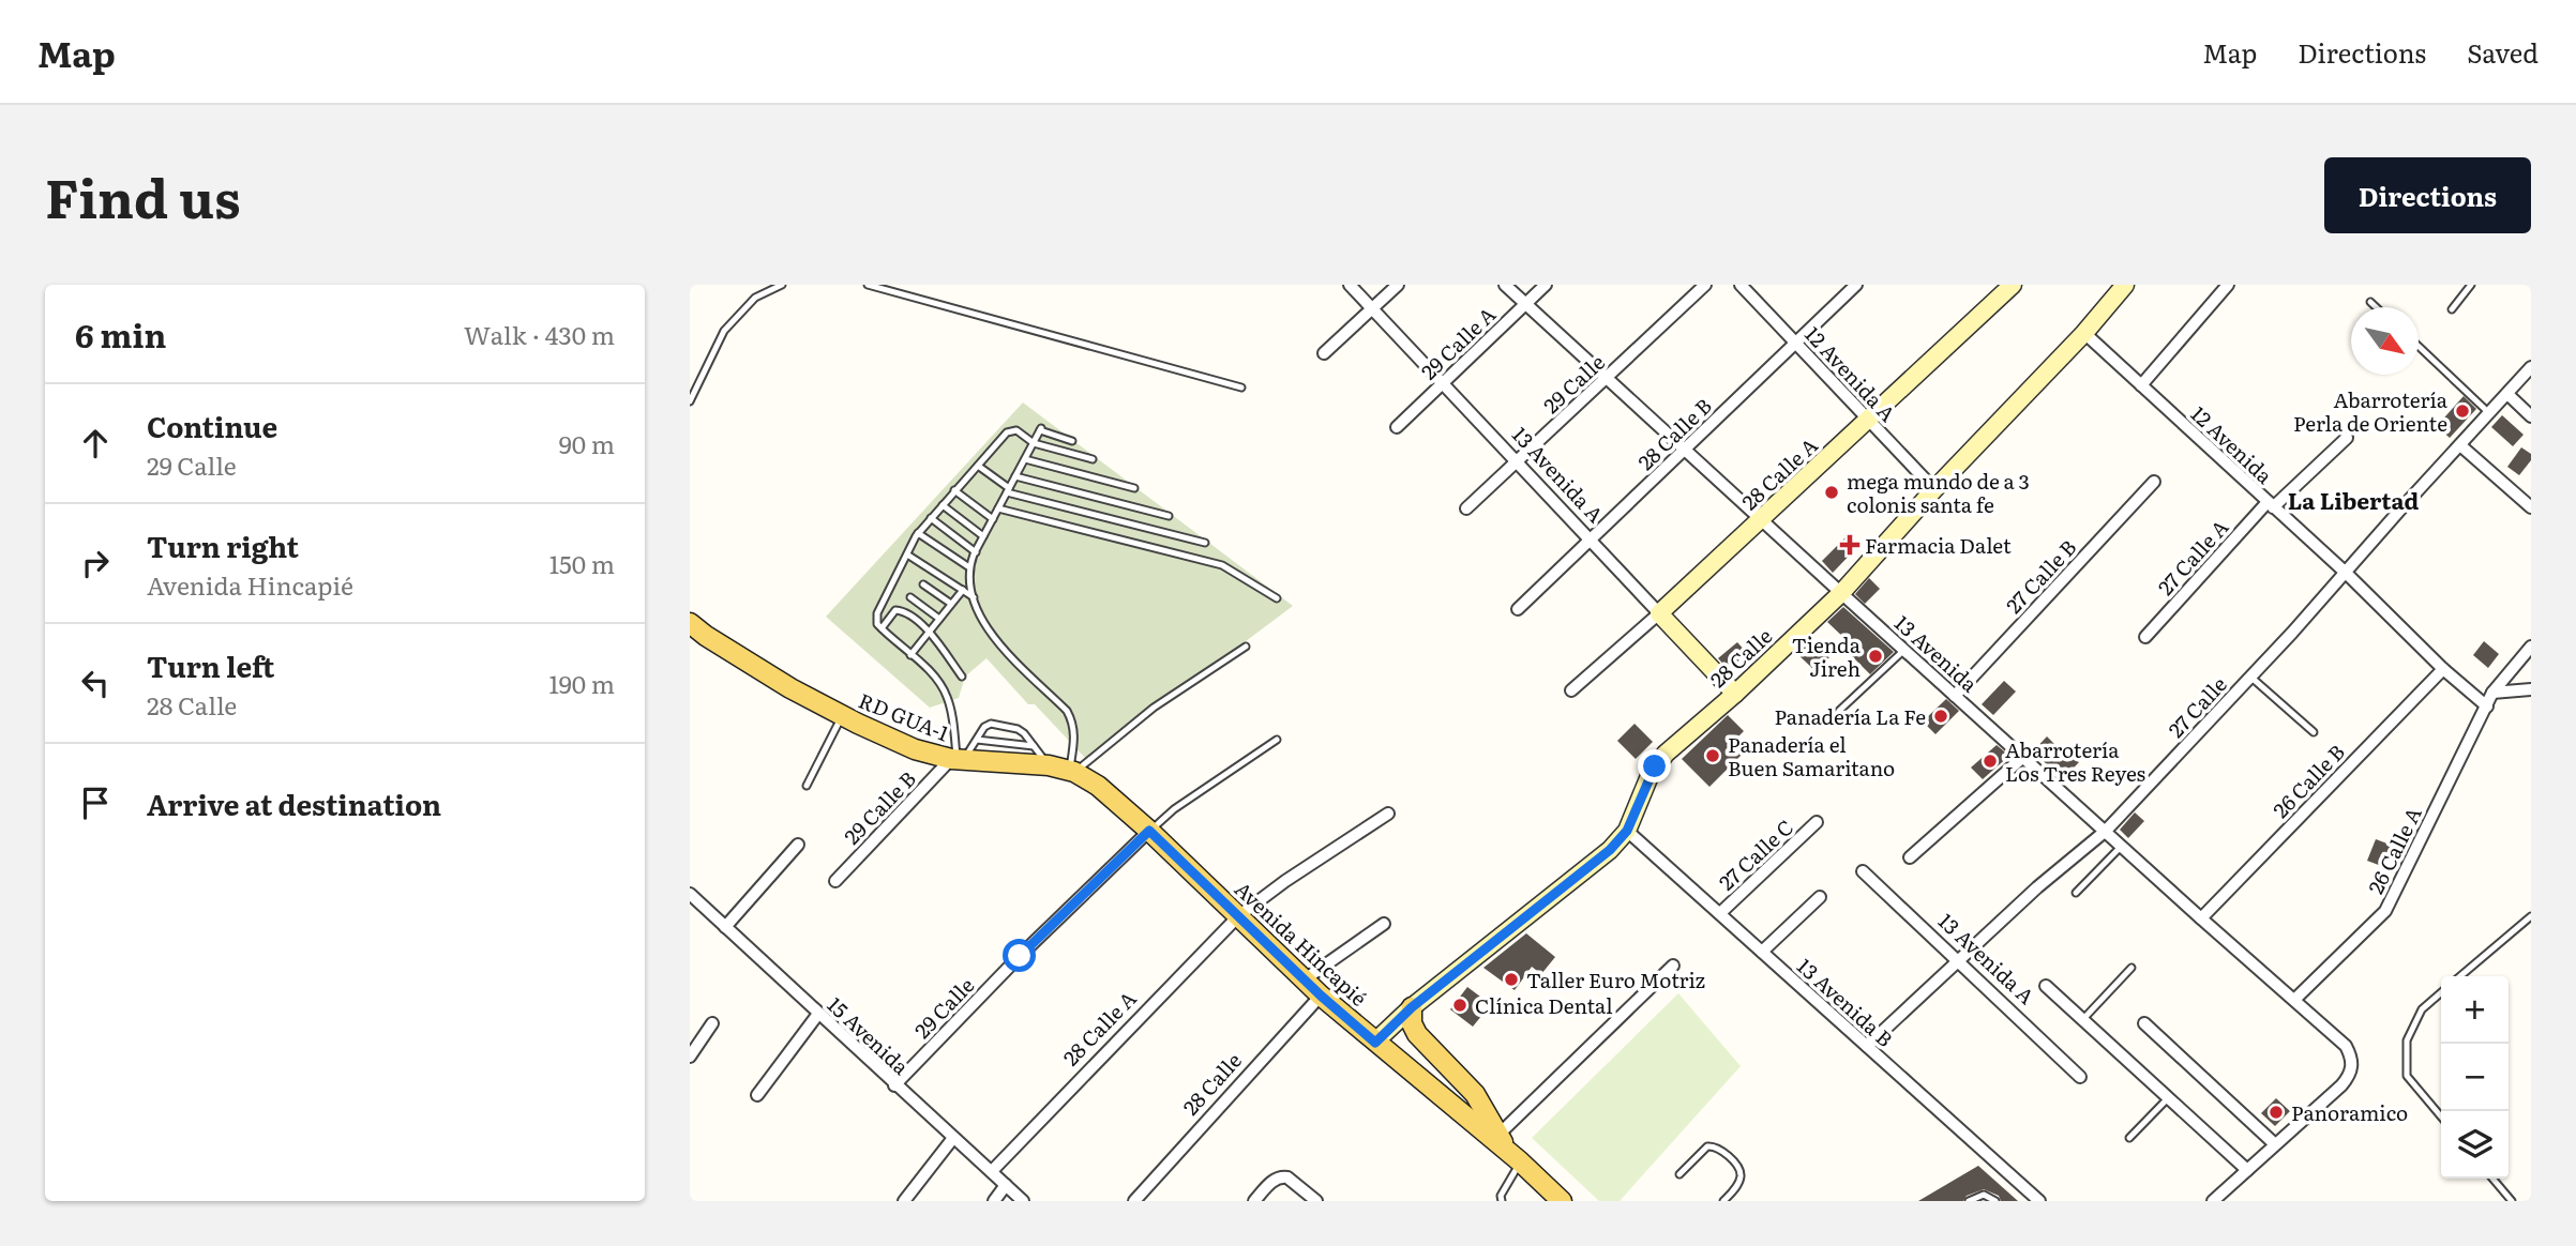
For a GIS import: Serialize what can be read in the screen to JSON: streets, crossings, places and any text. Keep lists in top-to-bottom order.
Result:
{
  "streets": {
    "main road": [
      "28 Calle A",
      "13 Avenida A",
      "28 Calle",
      "RD GUA-1",
      "Avenida Hincapié"
    ],
    "street": [
      "29 Calle A",
      "12 Avenida A",
      "29 Calle",
      "28 Calle B",
      "12 Avenida",
      "27 Calle A",
      "27 Calle B",
      "13 Avenida",
      "27 Calle",
      "26 Calle B",
      "29 Calle B",
      "26 Calle A",
      "27 Calle C",
      "13 Avenida B",
      "15 Avenida"
    ]
  },
  "crossings": [
    ["29 Calle A", "13 Avenida A"],
    ["29 Calle A", "13 Avenida"],
    ["12 Avenida A", "28 Calle B"],
    ["12 Avenida A", "28 Calle A"],
    ["12 Avenida A", "28 Calle"],
    ["29 Calle", "13 Avenida A"],
    ["29 Calle", "13 Avenida"],
    ["29 Calle", "RD GUA-1"],
    ["29 Calle", "Avenida Hincapié"],
    ["29 Calle", "15 Avenida"],
    ["28 Calle B", "13 Avenida A"],
    ["28 Calle B", "13 Avenida"],
    ["12 Avenida", "27 Calle A"],
    ["12 Avenida", "28 Calle"],
    ["12 Avenida", "27 Calle"],
    ["12 Avenida", "26 Calle B"],
    ["12 Avenida", "26 Calle A"],
    ["28 Calle A", "13 Avenida A"],
    ["28 Calle A", "13 Avenida"],
    ["28 Calle A", "Avenida Hincapié"],
    ["28 Calle A", "15 Avenida"],
    ["13 Avenida A", "28 Calle"],
    ["13 Avenida A", "27 Calle"],
    ["27 Calle B", "13 Avenida"],
    ["13 Avenida", "28 Calle"],
    ["13 Avenida", "27 Calle"],
    ["13 Avenida", "26 Calle B"],
    ["13 Avenida", "26 Calle A"],
    ["28 Calle", "Avenida Hincapié"],
    ["28 Calle", "13 Avenida B"],
    ["27 Calle", "13 Avenida B"],
    ["RD GUA-1", "29 Calle B"],
    ["RD GUA-1", "Avenida Hincapié"],
    ["27 Calle C", "13 Avenida B"]
  ],
  "districts": ["La Libertad"],
  "places": {
    "other": [
      "Abarrotería Perla de Oriente",
      "mega mundo de a 3 colonis santa fe",
      "Tienda Jireh",
      "Panadería La Fe",
      "Panadería el Buen Samaritano",
      "Abarrotería Los Tres Reyes",
      "Taller Euro Motriz",
      "Clínica Dental",
      "Panoramico"
    ],
    "health": ["Farmacia Dalet"]
  },
  "north": "bottom right",
  "page": {
    "header": "Map",
    "nav": ["Map", "Directions", "Saved"],
    "title": "Find us",
    "buttons": "Directions",
    "heading": ["6 min", "Walk · 430 m"],
    "list": [
      ["Continue", "29 Calle", "90 m"],
      ["Turn right", "Avenida Hincapié", "150 m"],
      ["Turn left", "28 Calle", "190 m"],
      "Arrive at destination"
    ],
    "map_buttons": ["+", "−"]
  }
}
